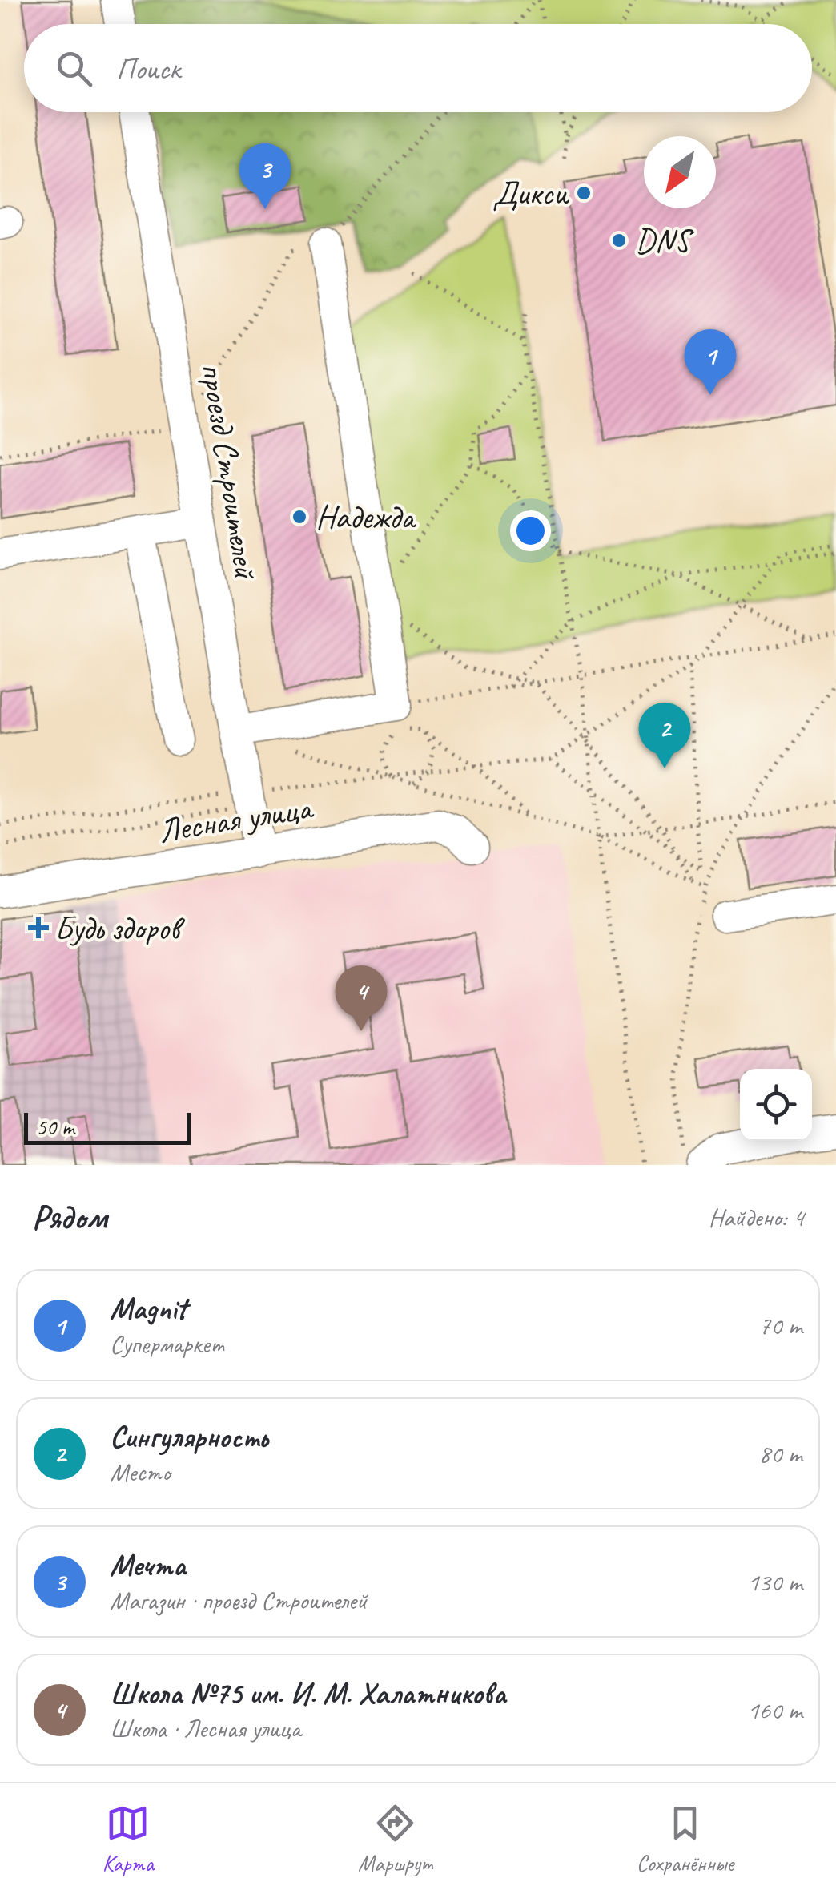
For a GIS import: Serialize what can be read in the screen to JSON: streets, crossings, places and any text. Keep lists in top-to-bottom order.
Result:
{
  "streets": {
    "street": ["проезд Строителей", "Лесная улица"]
  },
  "crossings": [
    ["проезд Строителей", "Лесная улица"]
  ],
  "places": {
    "other": ["Дикси", "DNS", "Надежда"],
    "health": ["Будь здоров"]
  },
  "scale_bar": "50 m",
  "north": "bottom left",
  "page": {
    "search": "Поиск",
    "pins": [
      "3",
      "1",
      "2",
      "4"
    ],
    "scale": "50 m",
    "heading": ["Рядом", "Найдено: 4"],
    "list": [
      {
        "mark": "1",
        "name": "Magnit",
        "note": "Супермаркет",
        "value": "70 m"
      },
      {
        "mark": "2",
        "name": "Сингулярность",
        "note": "Место",
        "value": "80 m"
      },
      {
        "mark": "3",
        "name": "Мечта",
        "note": "Магазин · проезд Строителей",
        "value": "130 m"
      },
      {
        "mark": "4",
        "name": "Школа №75 им. И. М. Халатникова",
        "note": "Школа · Лесная улица",
        "value": "160 m"
      }
    ],
    "nav": ["Карта", "Маршрут", "Сохранённые"]
  }
}
